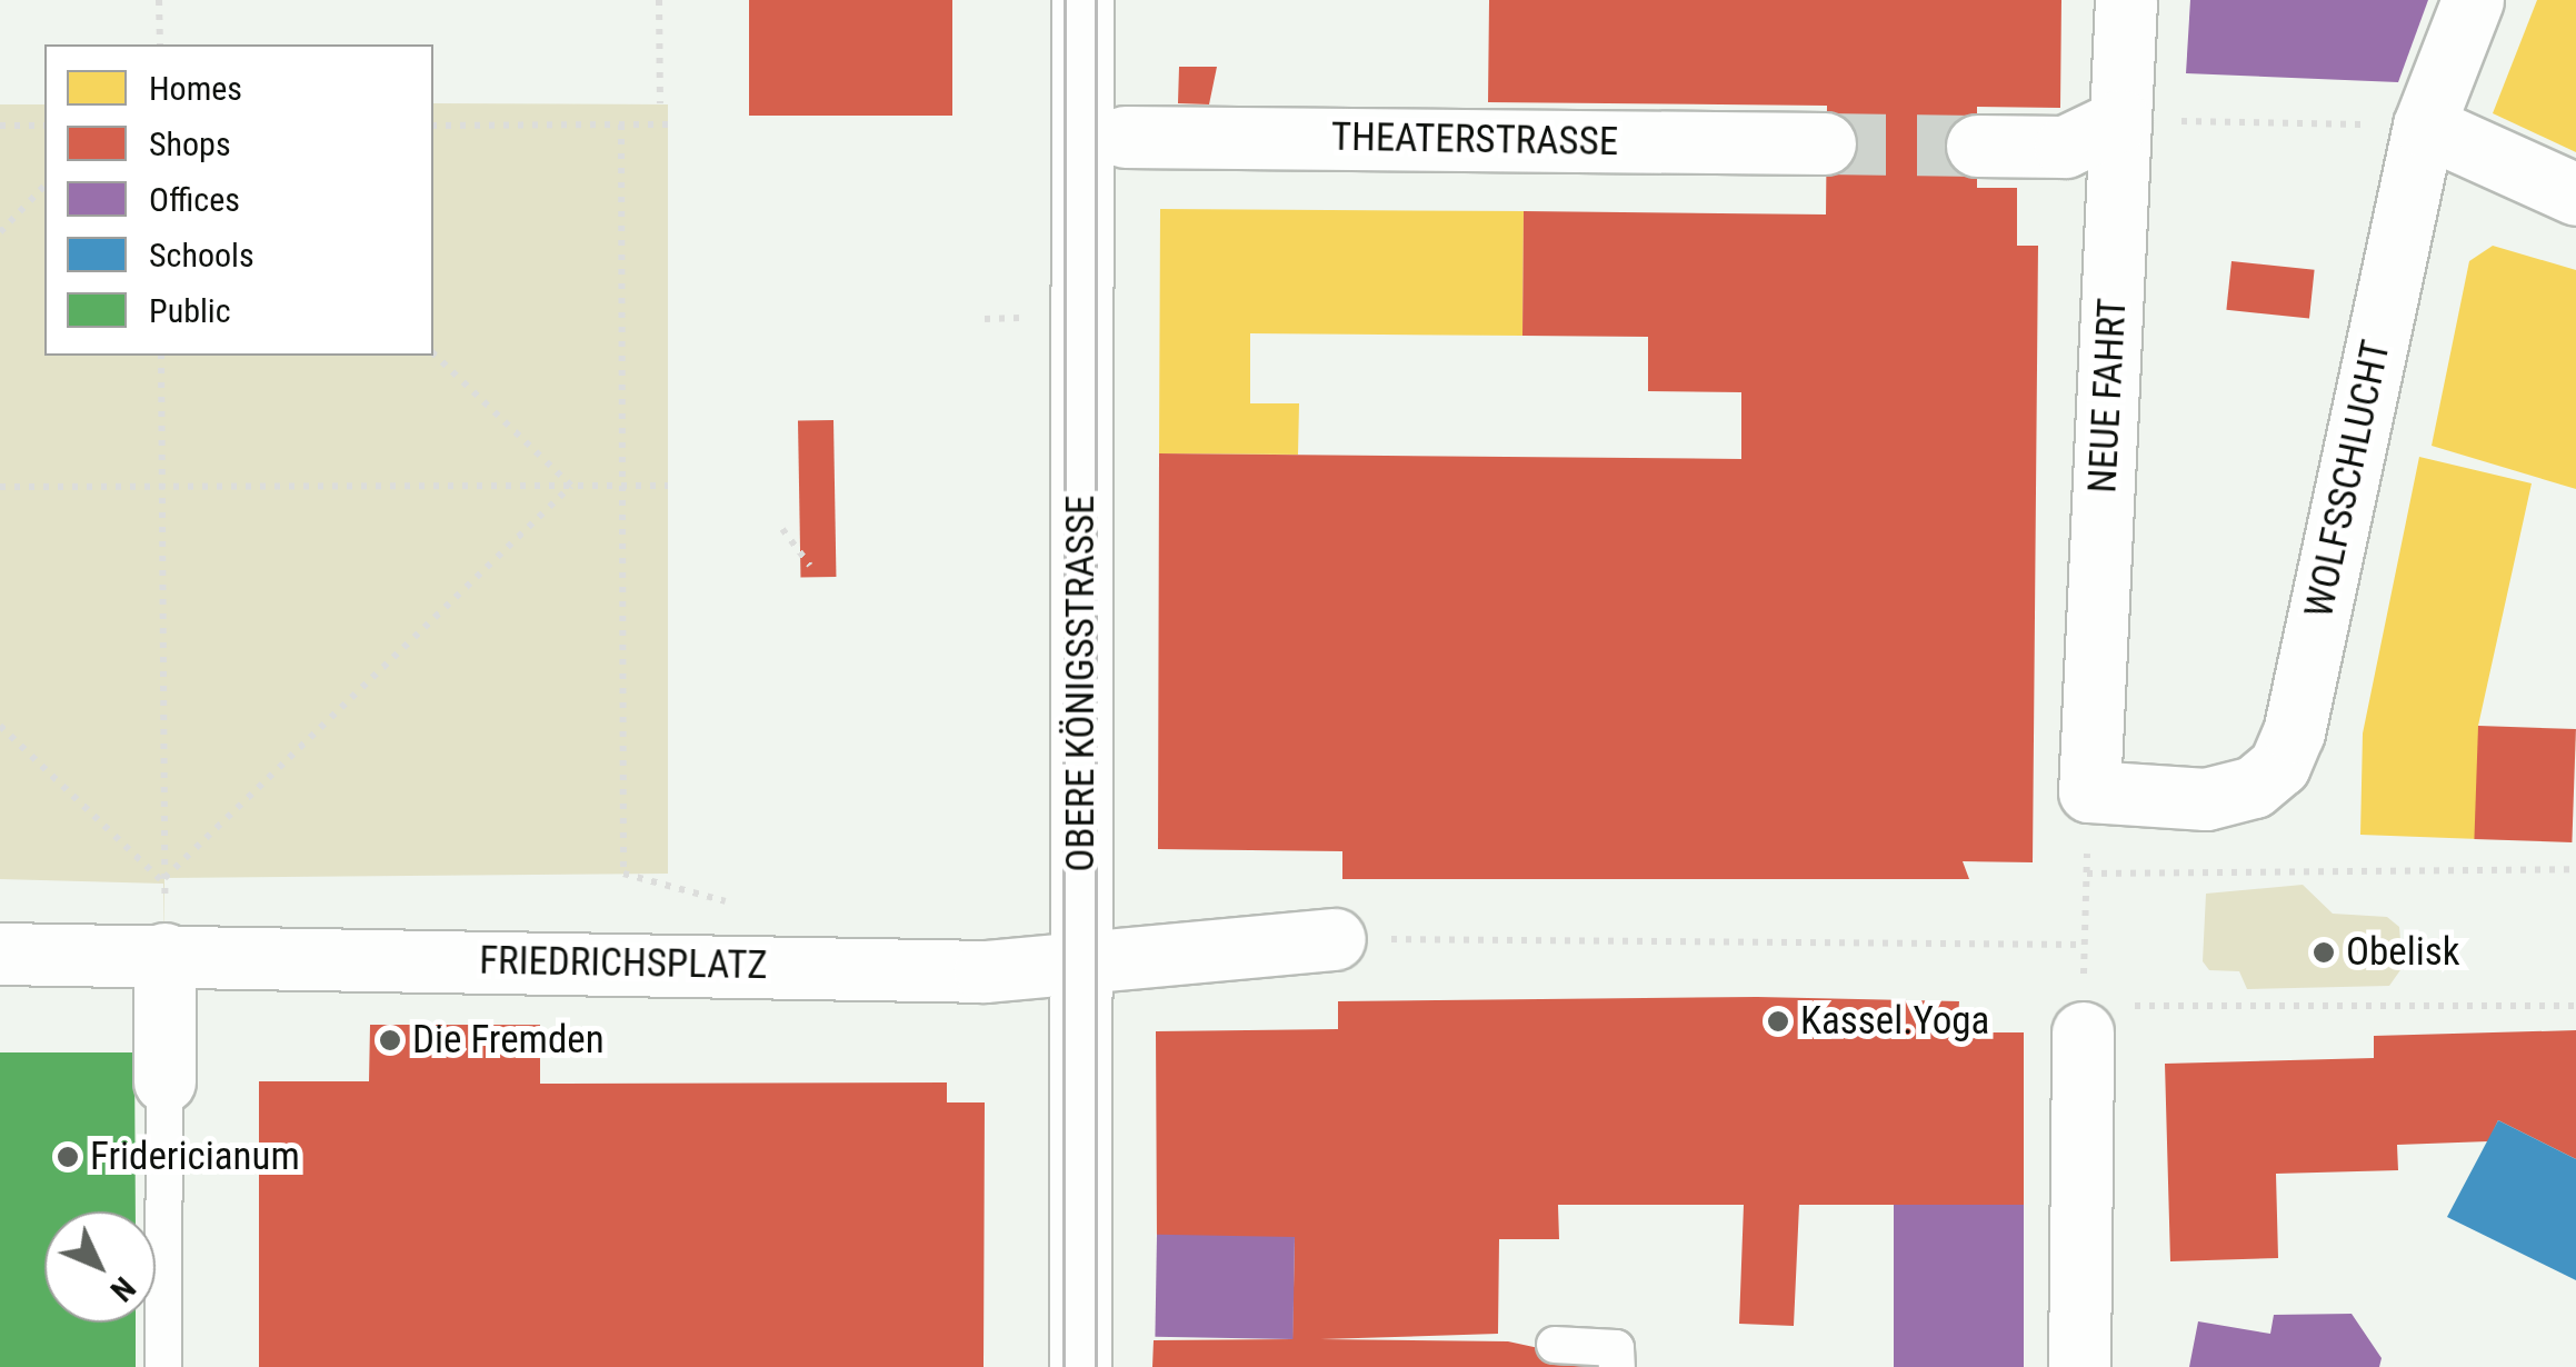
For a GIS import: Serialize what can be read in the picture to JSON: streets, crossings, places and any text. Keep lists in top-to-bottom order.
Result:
{
  "streets": {
    "street": [
      "THEATERSTRASSE",
      "NEUE FAHRT",
      "WOLFSSCHLUCHT",
      "OBERE KÖNIGSSTRASSE",
      "FRIEDRICHSPLATZ"
    ]
  },
  "crossings": [
    ["NEUE FAHRT", "WOLFSSCHLUCHT"],
    ["OBERE KÖNIGSSTRASSE", "FRIEDRICHSPLATZ"]
  ],
  "places": [
    "Obelisk",
    "Kassel.Yoga",
    "Die Fremden",
    "Fridericianum"
  ],
  "legend": [
    "Homes",
    "Shops",
    "Offices",
    "Schools",
    "Public"
  ],
  "north": "bottom right"
}
